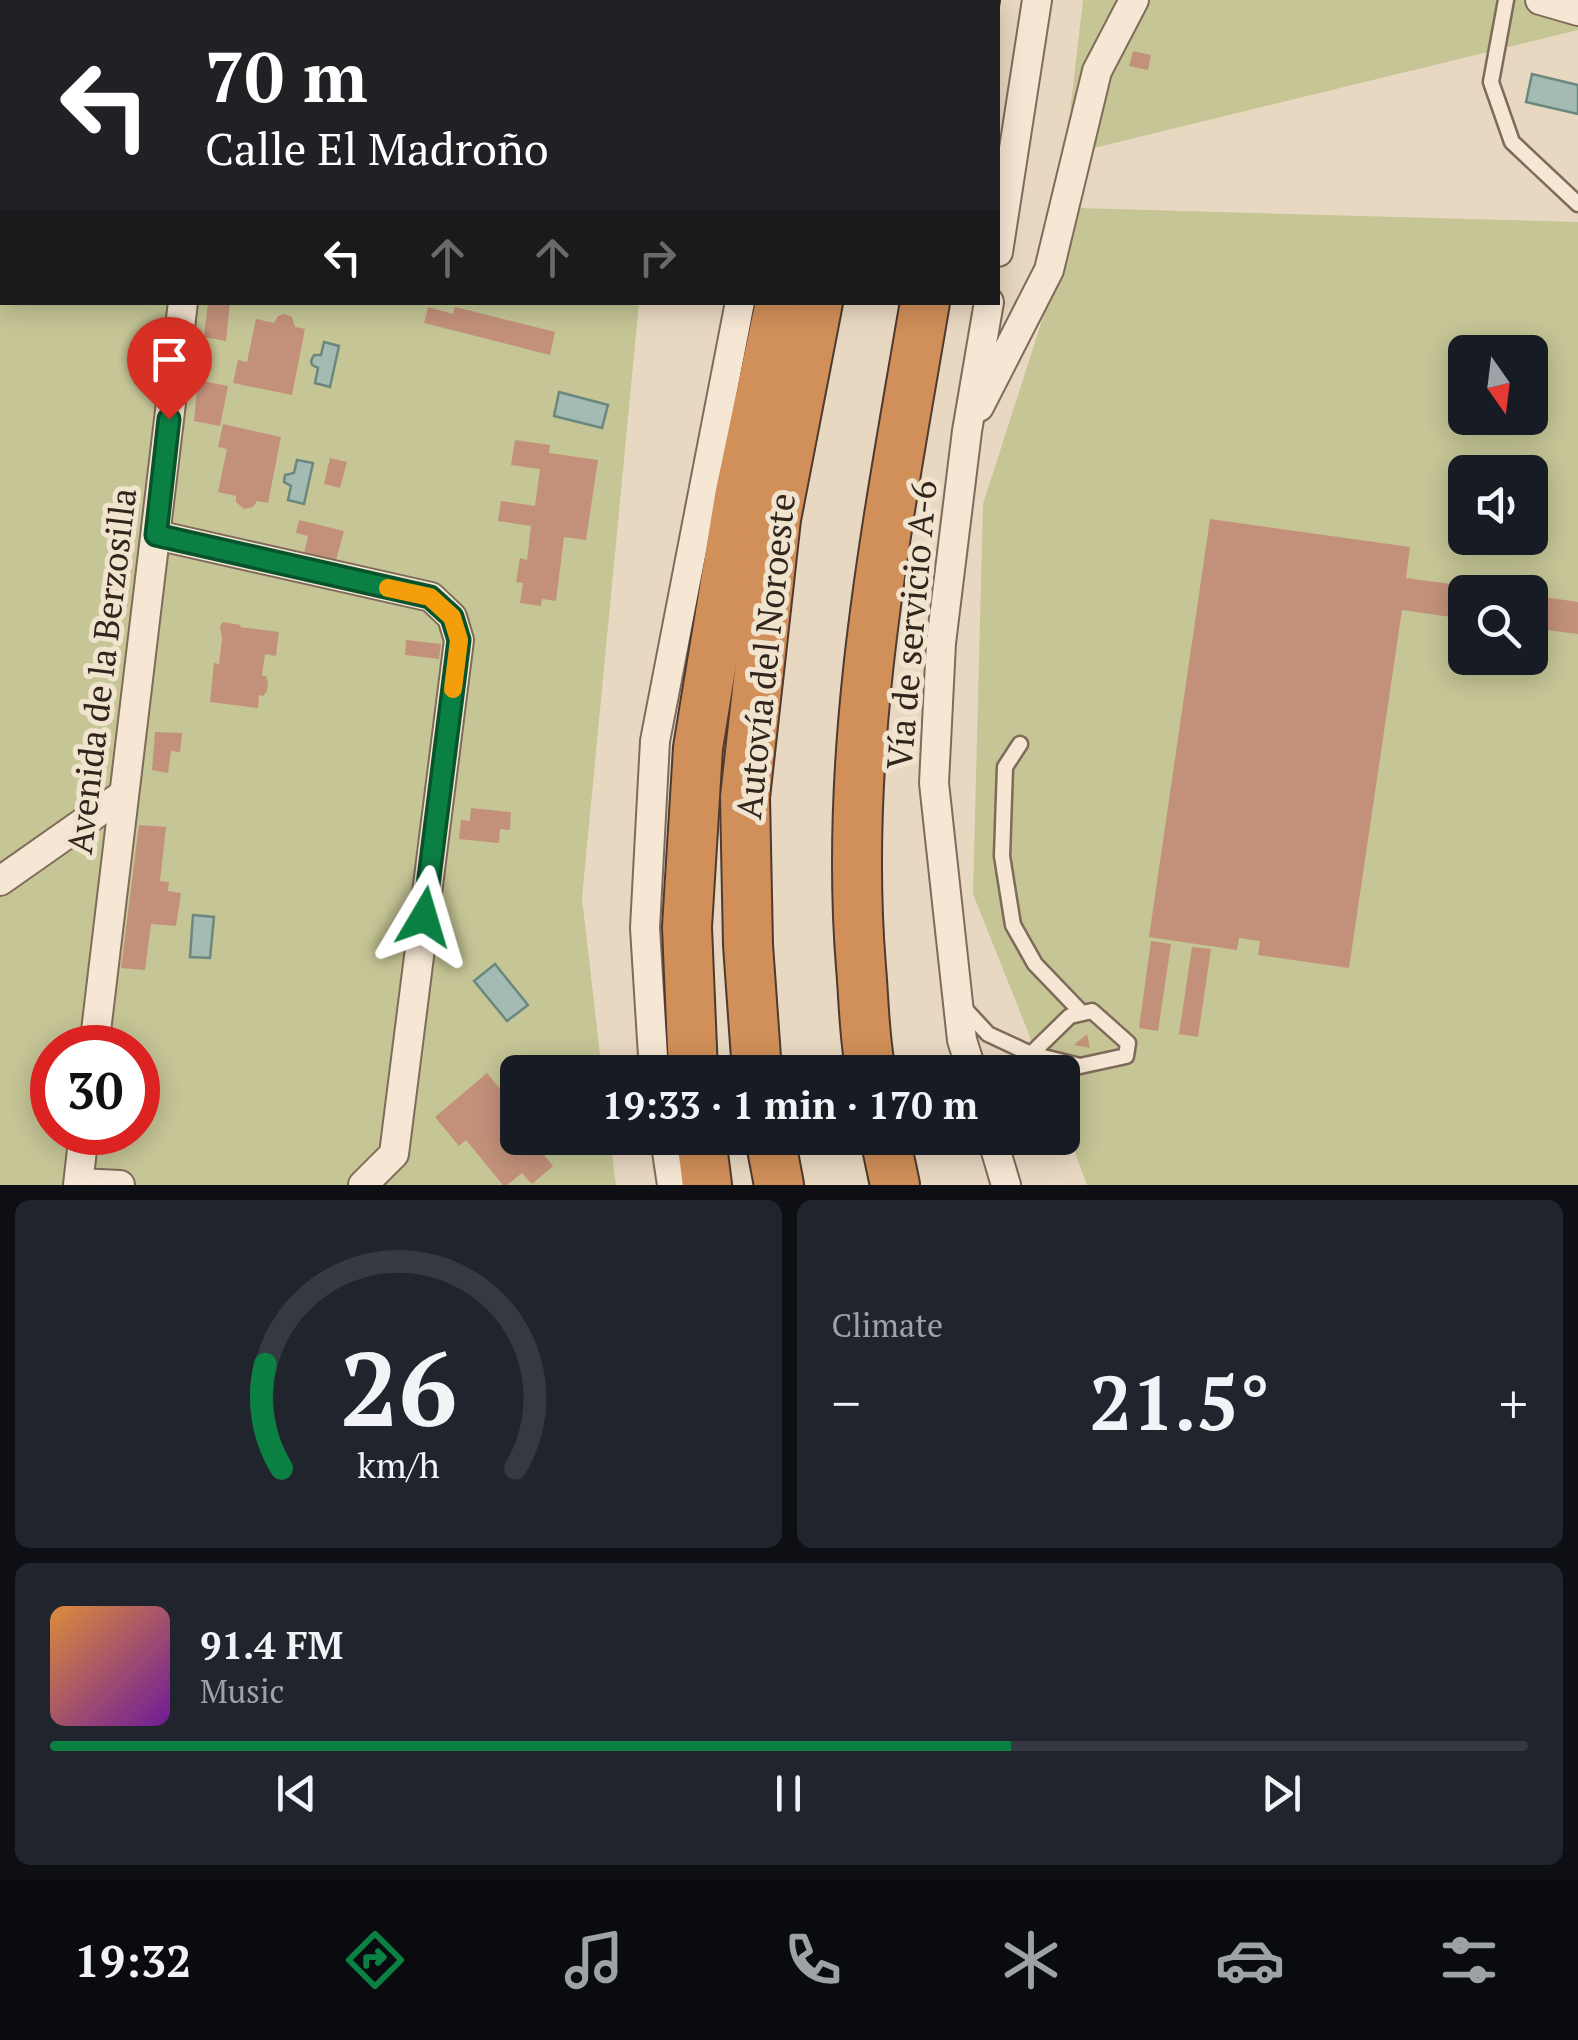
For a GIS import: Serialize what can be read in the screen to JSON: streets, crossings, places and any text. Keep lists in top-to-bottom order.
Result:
{
  "streets": {
    "highway": ["Autovía del Noroeste"],
    "street": ["Vía de servicio A-6", "Avenida de la Berzosilla"]
  },
  "north": "bottom",
  "page": {
    "turn": ["70 m", "Calle El Madroño"],
    "limit": "30",
    "trip": "19:33 · 1 min · 170 m",
    "tile": "Climate",
    "heat": ["−", "21.5°", "+"],
    "song": ["91.4 FM", "Music"],
    "tabs": "19:32",
    "gauge": ["26", "km/h"]
  }
}
